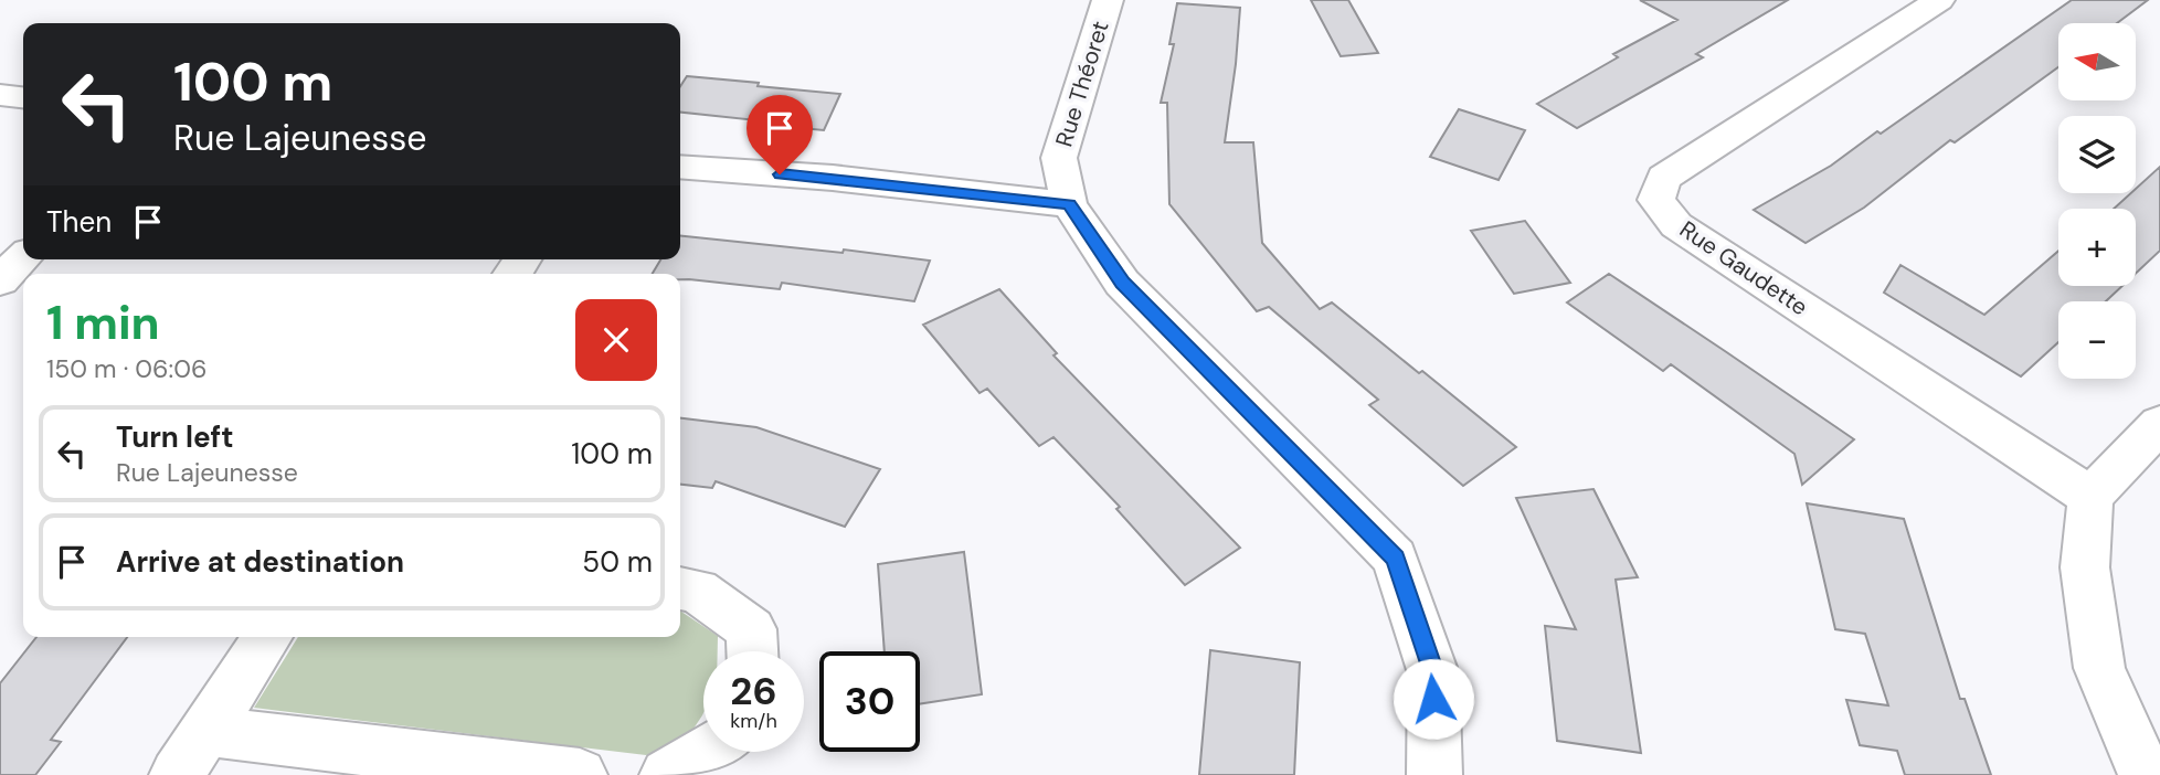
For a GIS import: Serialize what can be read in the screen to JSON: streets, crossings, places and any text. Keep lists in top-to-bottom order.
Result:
{
  "streets": {
    "street": ["Rue Théoret", "Rue Gaudette"]
  },
  "north": "left",
  "page": {
    "map_buttons": ["+", "−"],
    "turn": ["100 m", "Rue Lajeunesse"],
    "then": "Then",
    "heading": ["1 min", "150 m · 06:06"],
    "list": [
      {
        "name": "Turn left",
        "note": "Rue Lajeunesse",
        "value": "100 m"
      },
      {
        "name": "Arrive at destination",
        "value": "50 m"
      }
    ],
    "speed": "26 km/h",
    "limit": "30"
  }
}
